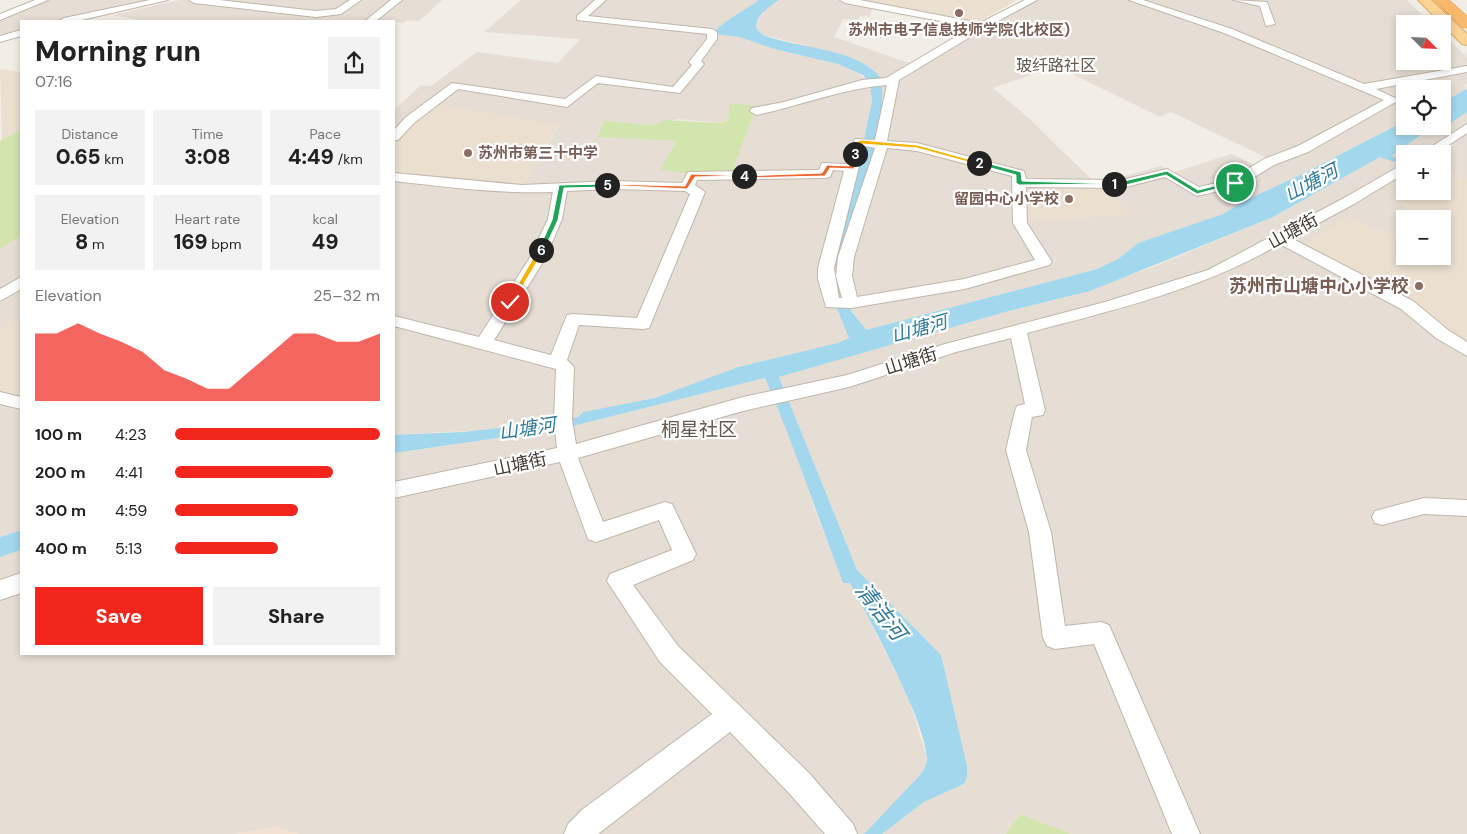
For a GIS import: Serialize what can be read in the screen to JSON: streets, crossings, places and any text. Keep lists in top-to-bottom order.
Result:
{
  "streets": {
    "street": ["山塘街"]
  },
  "districts": ["玻纤路社区", "桐星社区"],
  "water": ["山塘河", "清洁河"],
  "places": [
    "苏州市电子信息技师学院(北校区)",
    "苏州市第三十中学",
    "留园中心小学校",
    "苏州市山塘中心小学校"
  ],
  "north": "bottom right",
  "page": {
    "map_buttons": ["+", "−"],
    "heading": ["Morning run", "07:16"],
    "stats": [
      ["Distance", "0.65 km"],
      ["Time", "3:08"],
      ["Pace", "4:49 /km"],
      ["Elevation", "8 m"],
      ["Heart rate", "169 bpm"],
      ["kcal", "49"]
    ],
    "pins": [
      "3",
      "2",
      "4",
      "1",
      "5",
      "6"
    ],
    "chart": ["Elevation", "25–32 m"],
    "list": [
      {
        "name": "100 m",
        "note": "4:23"
      },
      {
        "name": "200 m",
        "note": "4:41"
      },
      {
        "name": "300 m",
        "note": "4:59"
      },
      {
        "name": "400 m",
        "note": "5:13"
      }
    ],
    "buttons": ["Save", "Share"]
  }
}
